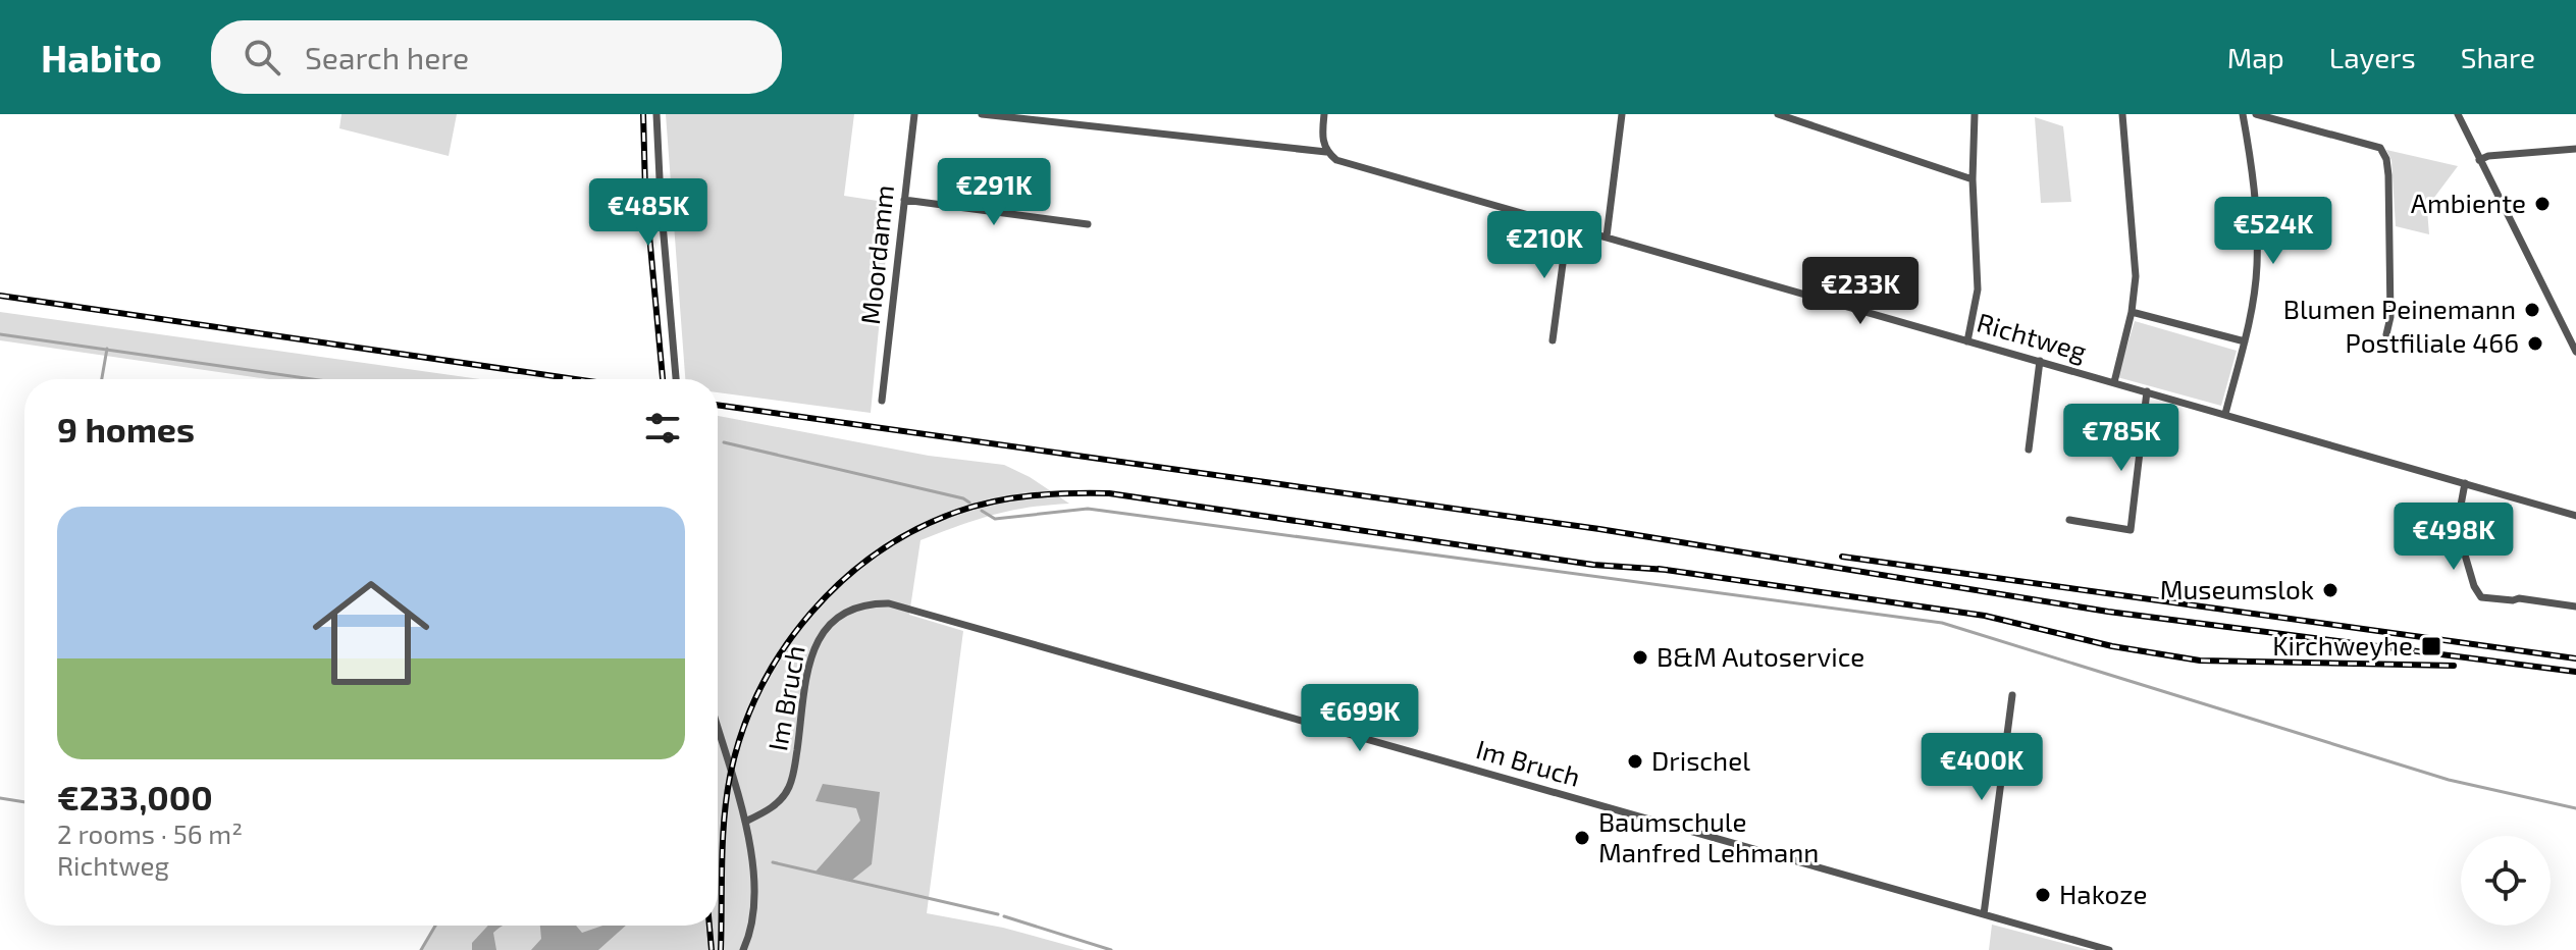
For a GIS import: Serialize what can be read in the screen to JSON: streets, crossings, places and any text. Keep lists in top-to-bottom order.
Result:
{
  "streets": {
    "street": ["Moordamm", "Richtweg", "Im Bruch"]
  },
  "places": {
    "other": [
      "Ambiente",
      "Blumen Peinemann",
      "Postfiliale 466",
      "Museumslok",
      "B&M Autoservice",
      "Drischel",
      "Baumschule Manfred Lehmann",
      "Hakoze"
    ],
    "transit": ["Kirchweyhe"]
  },
  "page": {
    "header": "Habito",
    "search": "Search here",
    "nav": ["Map", "Layers", "Share"],
    "price": [
      "€291K",
      "€485K",
      "€524K",
      "€210K",
      "€233K",
      "€785K",
      "€498K",
      "€699K",
      "€400K"
    ],
    "heading": "9 homes",
    "list": [
      {
        "name": "€233,000",
        "note": "2 rooms · 56 m² · Richtweg"
      }
    ]
  }
}
